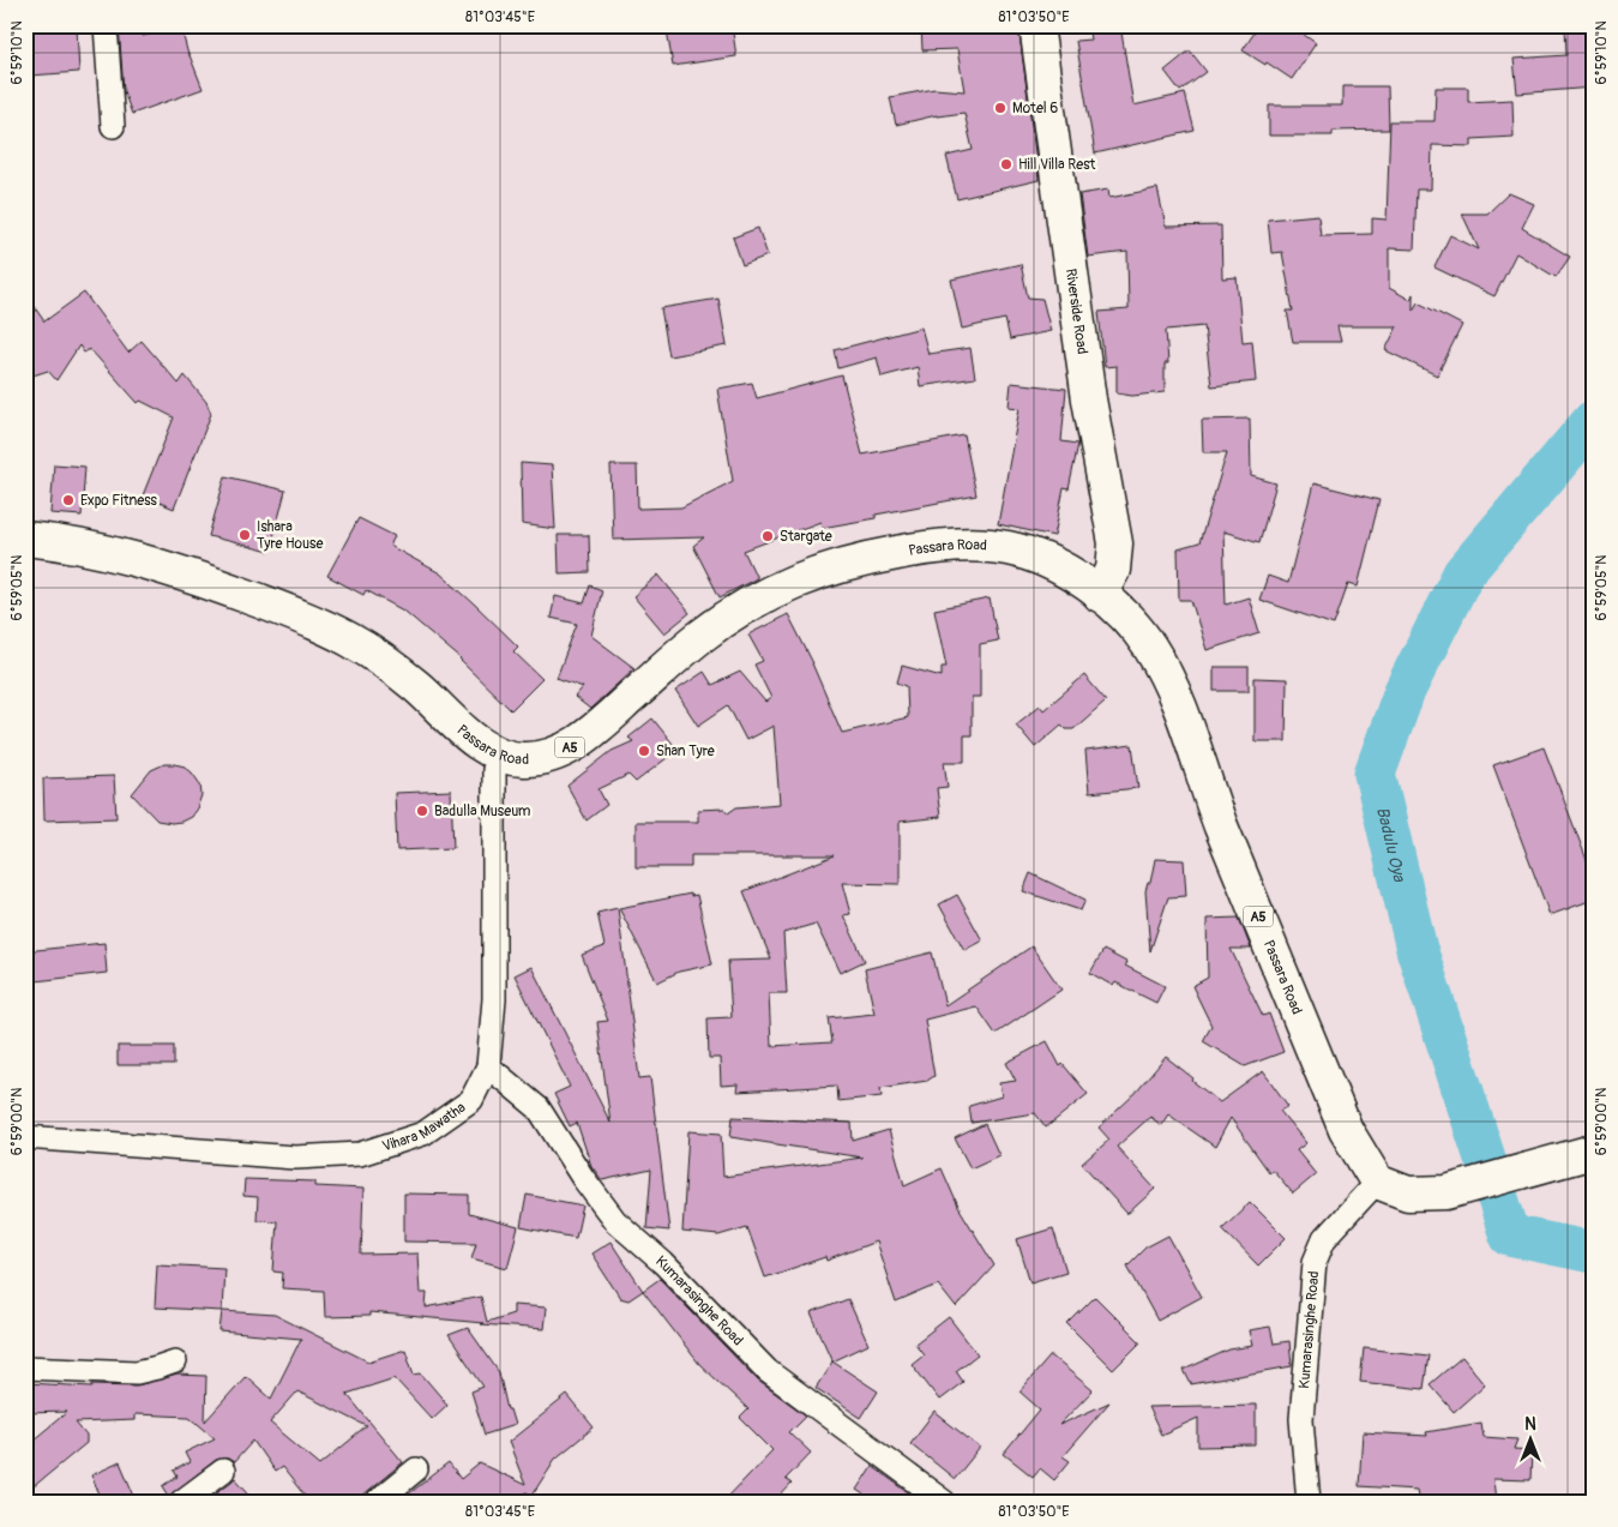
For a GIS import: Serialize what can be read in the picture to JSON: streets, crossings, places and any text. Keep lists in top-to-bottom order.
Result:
{
  "streets": {
    "main road": ["Riverside Road", "Passara Road", "A5"],
    "street": ["Vihara Mawatha", "Kumarasinghe Road"]
  },
  "crossings": [
    ["Riverside Road", "Passara Road"],
    ["Passara Road", "Vihara Mawatha"],
    ["Passara Road", "Kumarasinghe Road"],
    ["Vihara Mawatha", "Kumarasinghe Road"]
  ],
  "water": ["Badulu Oya"],
  "places": [
    "Motel 6",
    "Hill Villa Rest",
    "Expo Fitness",
    "Ishara Tyre House",
    "Stargate",
    "Shan Tyre",
    "Badulla Museum"
  ],
  "north": "top",
  "coordinates": [
    "81°03'45\"E",
    "81°03'50\"E",
    "6°59'10\"N",
    "6°59'05\"N",
    "6°59'00\"N"
  ]
}
